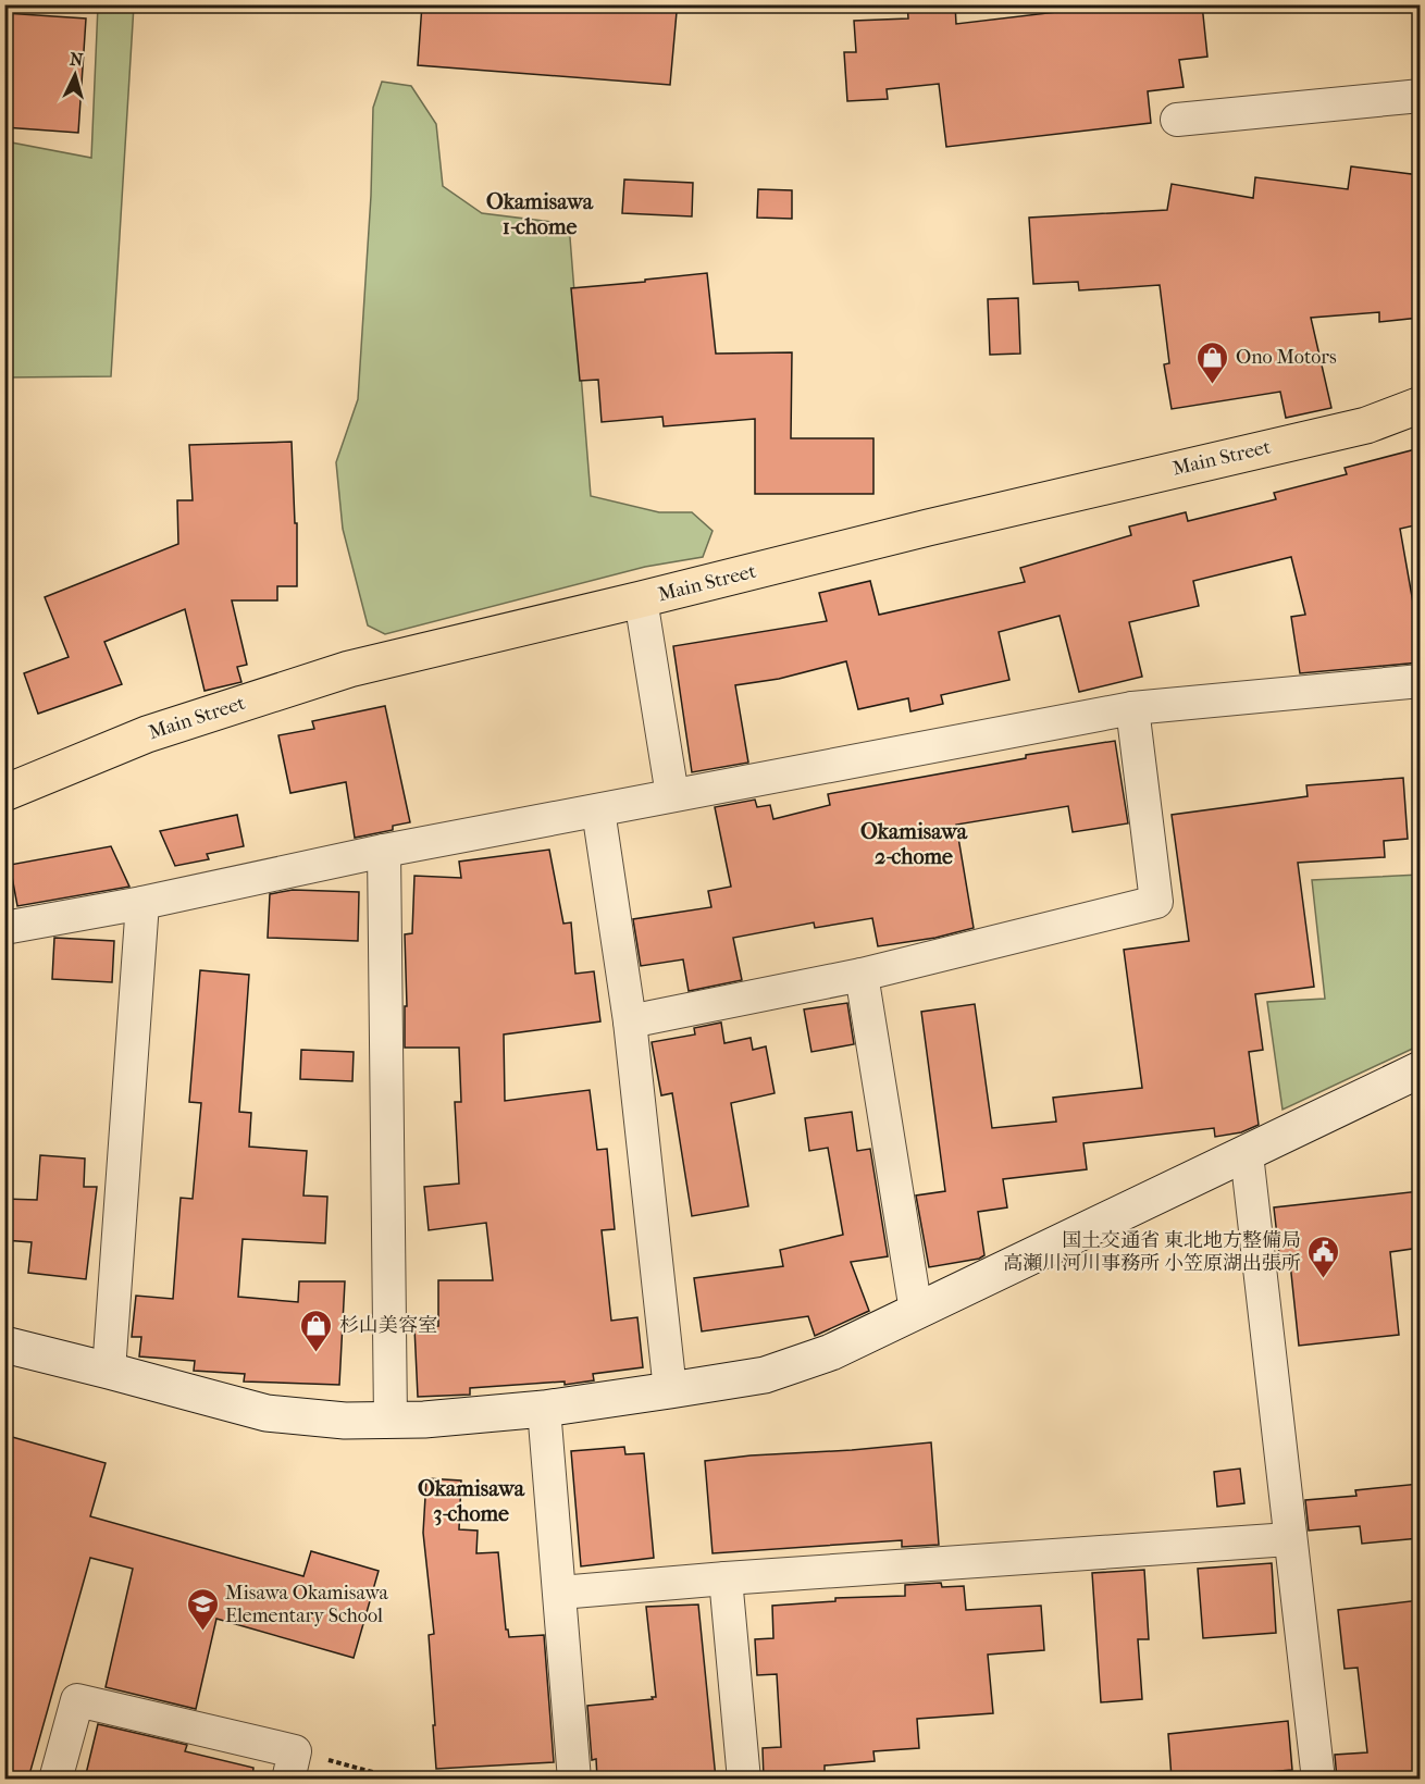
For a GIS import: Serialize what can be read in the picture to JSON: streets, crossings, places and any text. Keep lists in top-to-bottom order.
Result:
{
  "streets": {
    "main road": ["Main Street"]
  },
  "districts": ["Okamisawa 1-chome", "Okamisawa 2-chome", "Okamisawa 3-chome"],
  "places": {
    "shop": ["Ono Motors", "杉山美容室"],
    "public building": ["国土交通省 東北地方整備局 高瀬川河川事務所 小笠原湖出張所"],
    "school or university": ["Misawa Okamisawa Elementary School"]
  },
  "north": "top"
}
